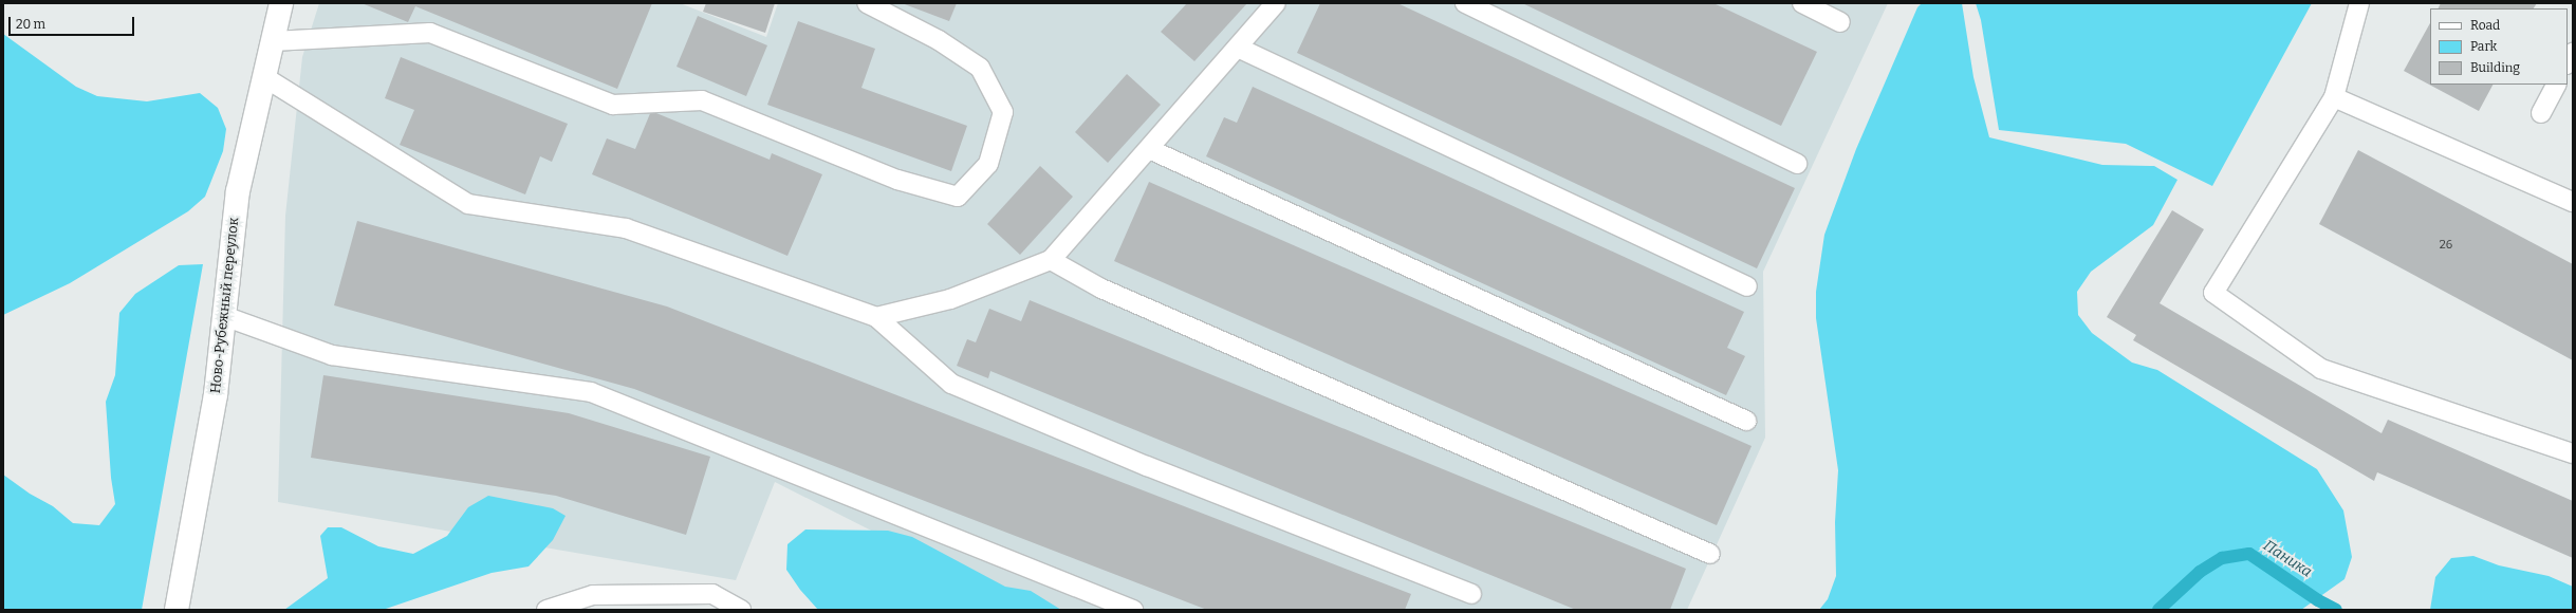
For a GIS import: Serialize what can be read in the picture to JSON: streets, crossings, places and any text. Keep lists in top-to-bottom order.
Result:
{
  "streets": {
    "street": ["Ново-Рубежный переулок"]
  },
  "water": ["Паника"],
  "house_numbers": ["26"],
  "legend": ["Road", "Park", "Building"],
  "scale_bar": "20 m"
}
